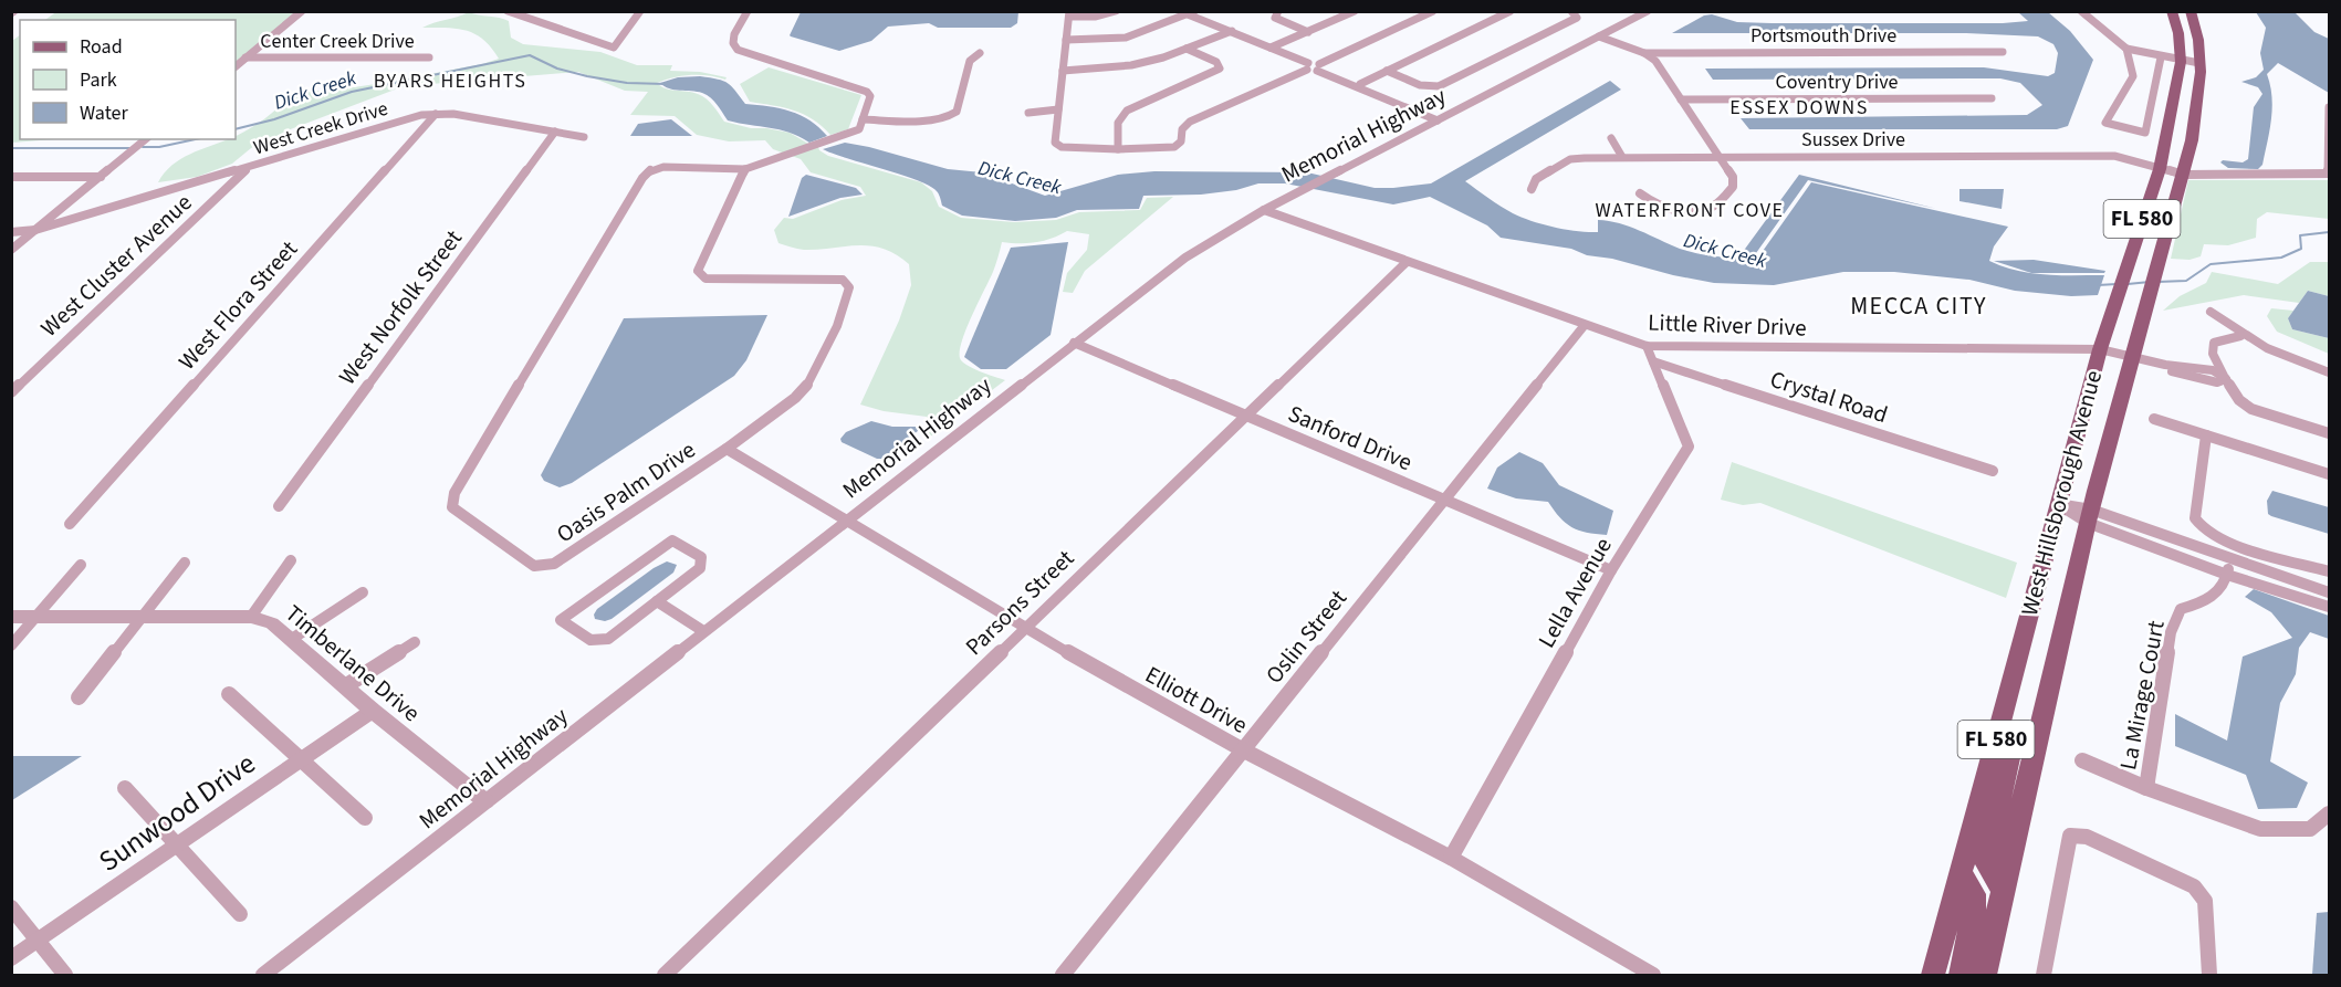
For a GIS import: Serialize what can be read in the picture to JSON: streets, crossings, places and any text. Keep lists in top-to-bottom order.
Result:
{
  "streets": {
    "main road": ["FL 580", "West Hillsborough Avenue"],
    "street": [
      "Portsmouth Drive",
      "Center Creek Drive",
      "Coventry Drive",
      "West Creek Drive",
      "Memorial Highway",
      "Sussex Drive",
      "West Cluster Avenue",
      "West Flora Street",
      "West Norfolk Street",
      "Little River Drive",
      "Crystal Road",
      "Sanford Drive",
      "Oasis Palm Drive",
      "Lella Avenue",
      "Parsons Street",
      "Oslin Street",
      "Timberlane Drive",
      "La Mirage Court",
      "Elliott Drive",
      "Sunwood Drive"
    ]
  },
  "crossings": [
    ["West Creek Drive", "West Cluster Avenue"],
    ["West Creek Drive", "West Flora Street"],
    ["West Creek Drive", "West Norfolk Street"],
    ["Memorial Highway", "Little River Drive"],
    ["Memorial Highway", "Sanford Drive"],
    ["Memorial Highway", "Timberlane Drive"],
    ["Memorial Highway", "Elliott Drive"],
    ["Sussex Drive", "West Hillsborough Avenue"],
    ["Little River Drive", "West Hillsborough Avenue"],
    ["Little River Drive", "Lella Avenue"],
    ["Little River Drive", "Parsons Street"],
    ["Little River Drive", "Oslin Street"],
    ["Crystal Road", "Lella Avenue"],
    ["Sanford Drive", "Lella Avenue"],
    ["Sanford Drive", "Parsons Street"],
    ["Sanford Drive", "Oslin Street"],
    ["Oasis Palm Drive", "Elliott Drive"],
    ["Lella Avenue", "Elliott Drive"],
    ["Parsons Street", "Elliott Drive"],
    ["Oslin Street", "Elliott Drive"],
    ["Timberlane Drive", "Sunwood Drive"]
  ],
  "districts": [
    "BYARS HEIGHTS",
    "ESSEX DOWNS",
    "WATERFRONT COVE",
    "MECCA CITY"
  ],
  "water": ["Dick Creek"],
  "legend": ["Road", "Park", "Water"]
}
